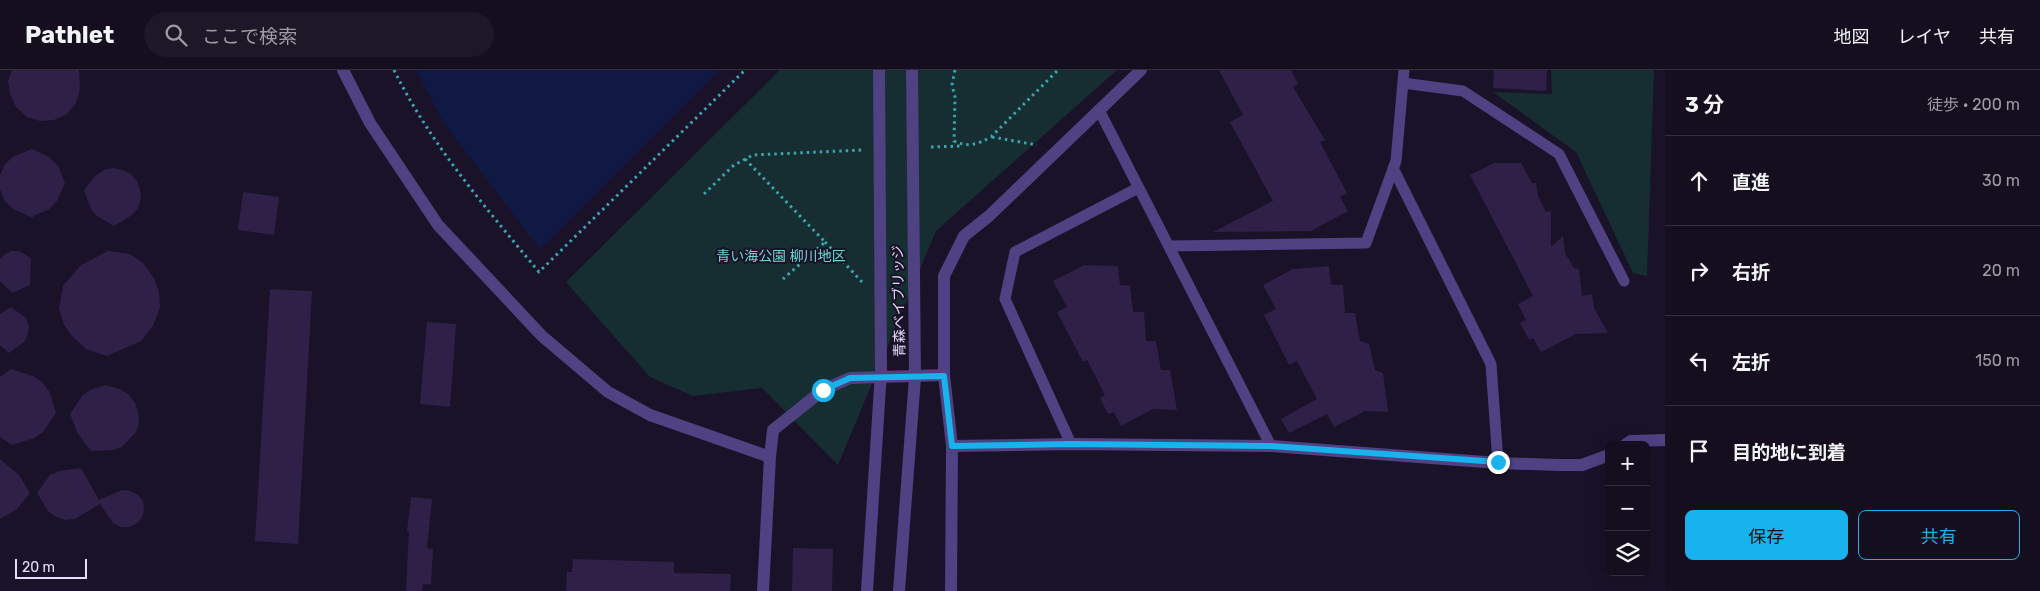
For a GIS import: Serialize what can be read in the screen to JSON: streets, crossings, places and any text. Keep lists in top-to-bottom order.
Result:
{
  "streets": {
    "street": ["青森ベイブリッジ"]
  },
  "parks": ["青い海公園 柳川地区"],
  "scale_bar": "20 m",
  "page": {
    "header": "Pathlet",
    "search": "ここで検索",
    "nav": ["地図", "レイヤ", "共有"],
    "heading": ["3 分", "徒歩 · 200 m"],
    "list": [
      ["直進", "30 m"],
      ["右折", "20 m"],
      ["左折", "150 m"],
      "目的地に到着"
    ],
    "map_buttons": ["+", "−"],
    "buttons": ["保存", "共有"],
    "scale": "20 m"
  }
}
